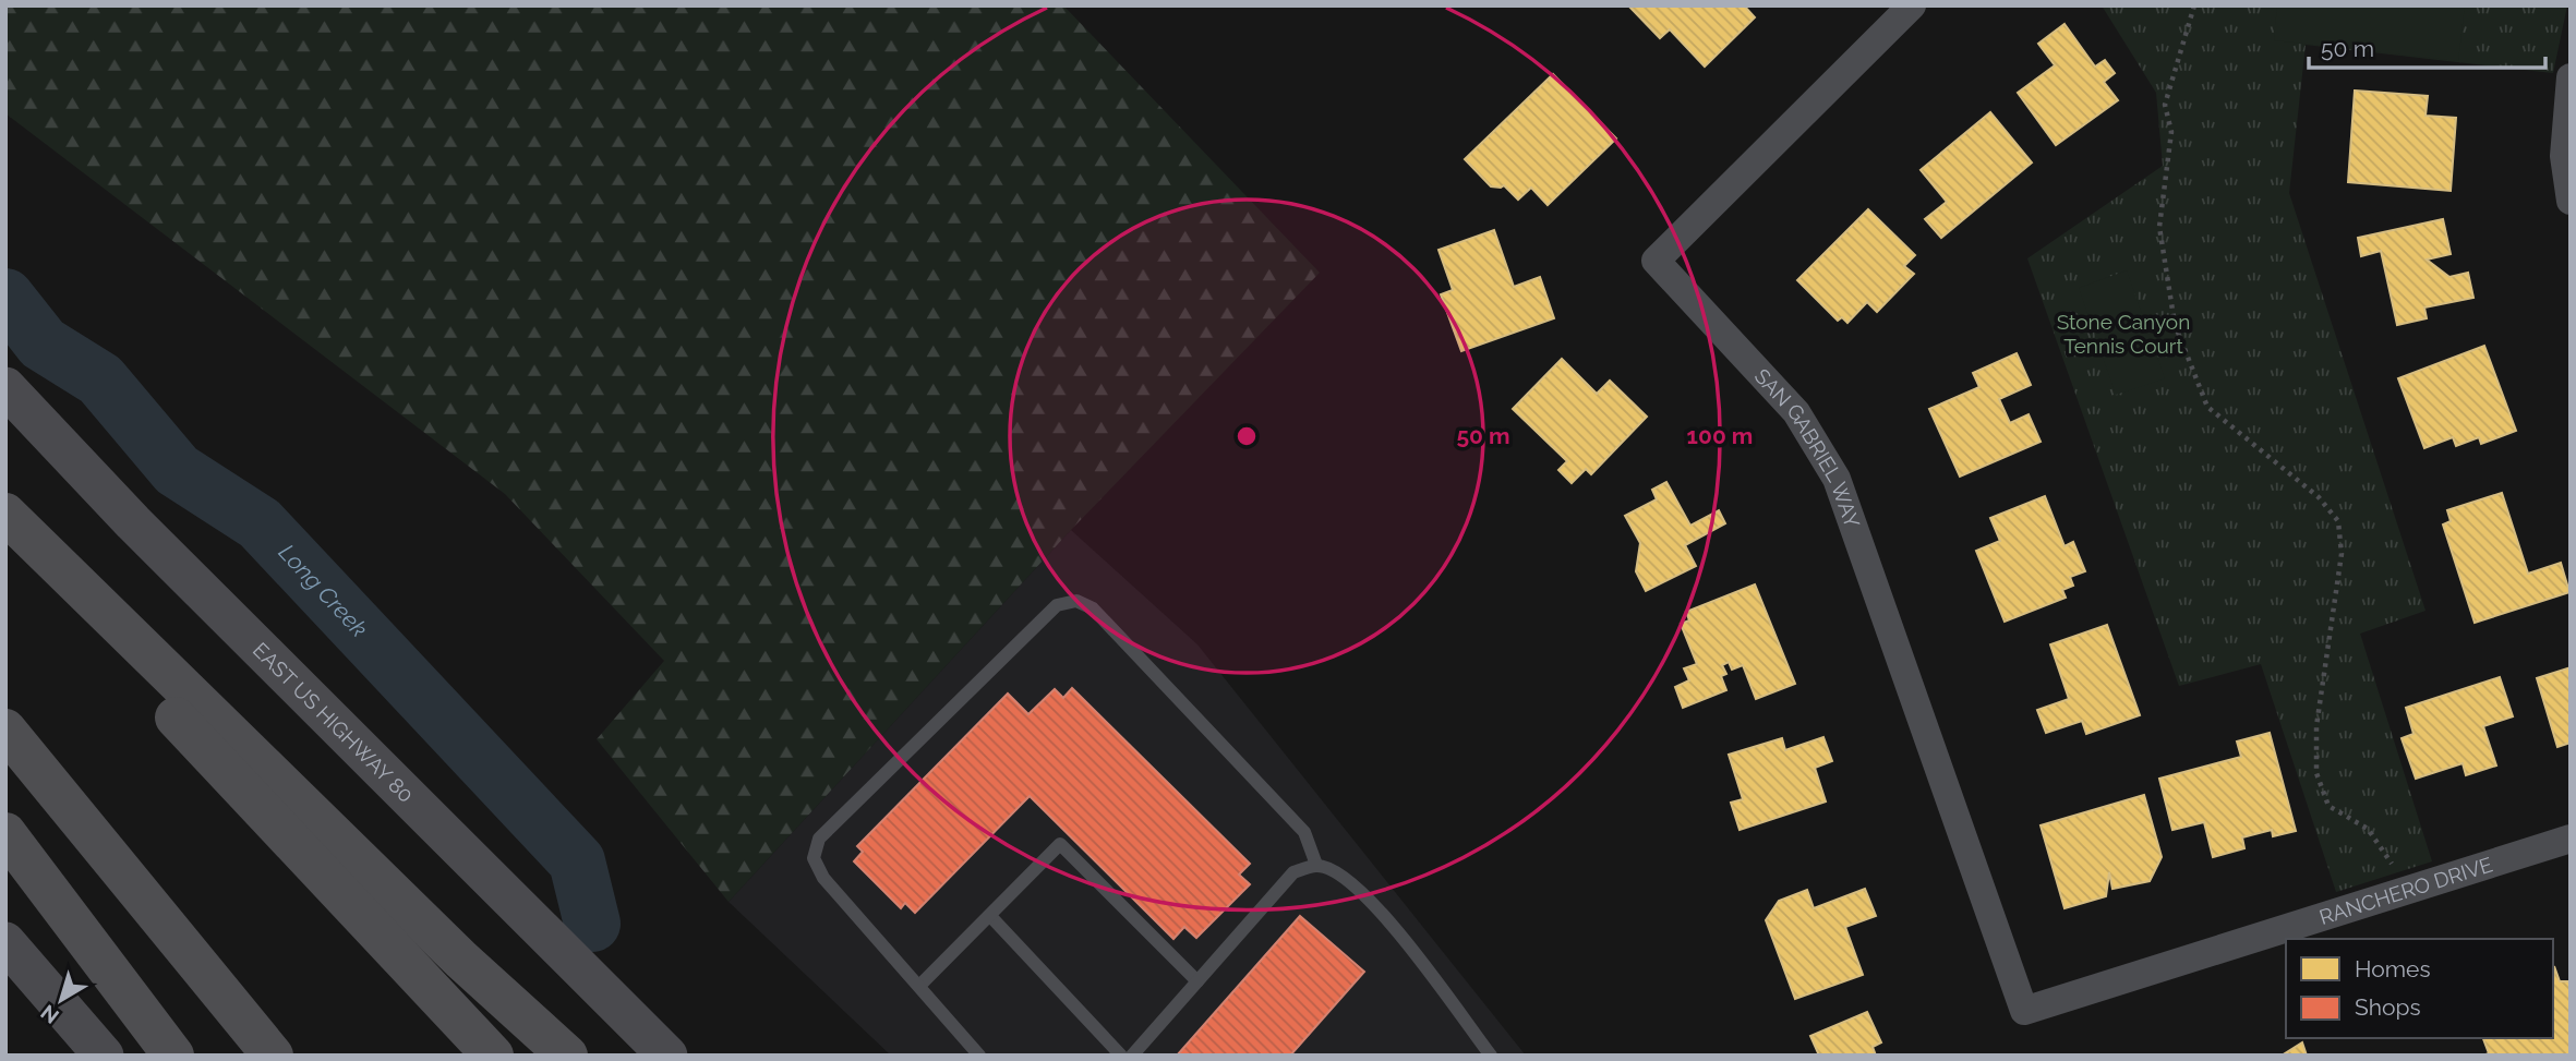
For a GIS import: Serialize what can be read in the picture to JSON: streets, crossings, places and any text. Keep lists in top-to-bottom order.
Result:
{
  "streets": {
    "main road": ["EAST US HIGHWAY 80"],
    "street": ["SAN GABRIEL WAY", "RANCHERO DRIVE"]
  },
  "crossings": [
    ["SAN GABRIEL WAY", "RANCHERO DRIVE"]
  ],
  "water": ["Long Creek"],
  "parks": ["Stone Canyon Tennis Court"],
  "legend": ["Homes", "Shops"],
  "scale_bar": "50 m",
  "north": "bottom left",
  "rings": ["50 m", "100 m"]
}
